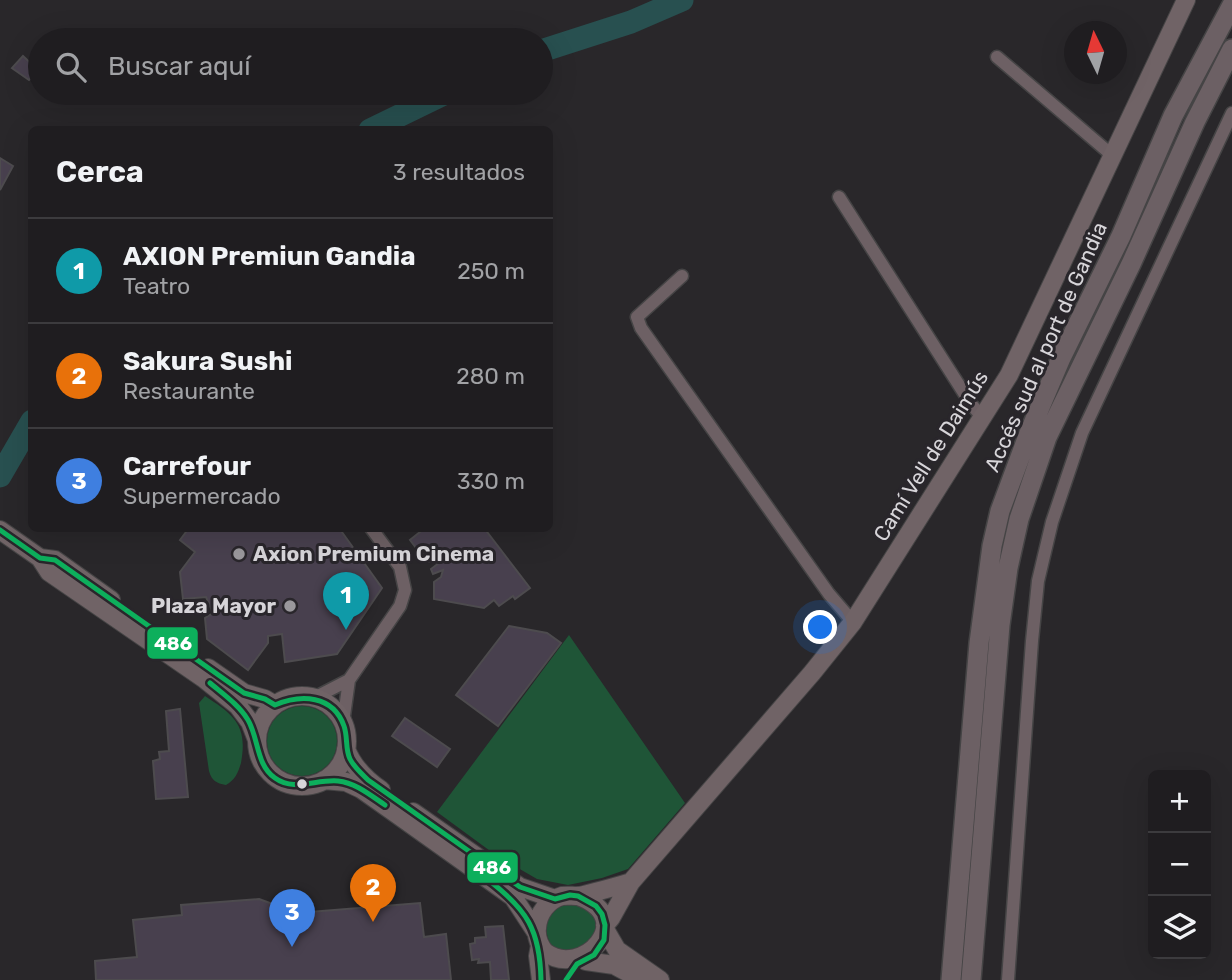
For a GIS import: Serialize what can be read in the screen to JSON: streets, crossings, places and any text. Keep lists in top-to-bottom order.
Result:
{
  "streets": {
    "highway": ["Accés sud al port de Gandia"],
    "main road": ["Camí Vell de Daimús"]
  },
  "places": ["Axion Premium Cinema", "Plaza Mayor"],
  "lines": ["transit line 486"],
  "north": "top",
  "page": {
    "search": "Buscar aquí",
    "heading": ["Cerca", "3 resultados"],
    "list": [
      {
        "mark": "1",
        "name": "AXION Premiun Gandia",
        "note": "Teatro",
        "value": "250 m"
      },
      {
        "mark": "2",
        "name": "Sakura Sushi",
        "note": "Restaurante",
        "value": "280 m"
      },
      {
        "mark": "3",
        "name": "Carrefour",
        "note": "Supermercado",
        "value": "330 m"
      }
    ],
    "pins": ["1", "2", "3"],
    "map_buttons": ["+", "−"]
  }
}
